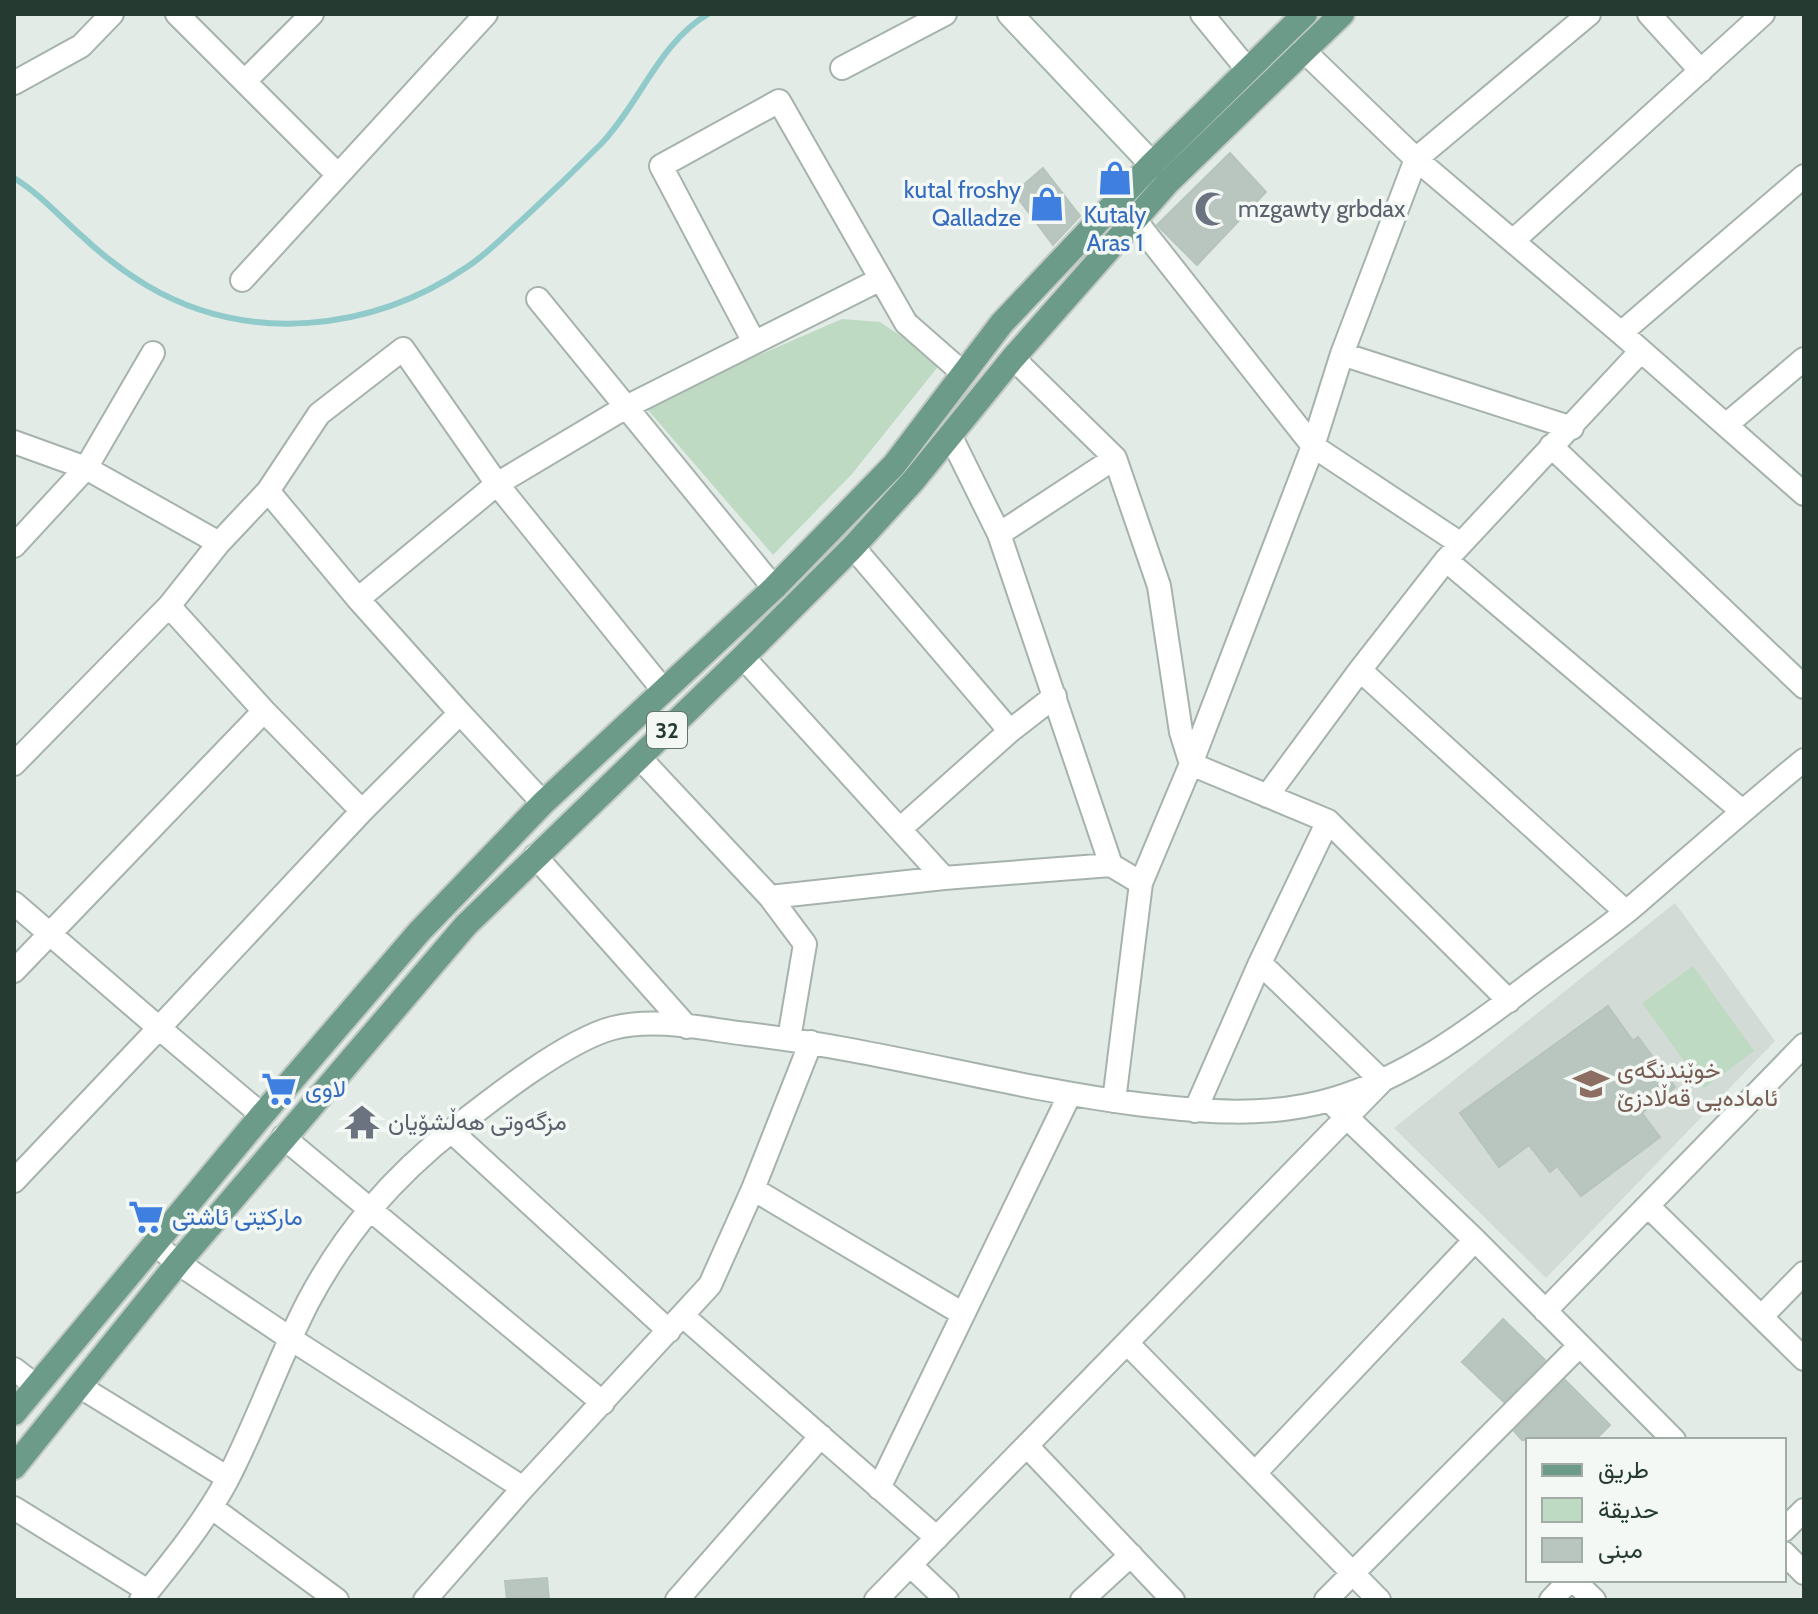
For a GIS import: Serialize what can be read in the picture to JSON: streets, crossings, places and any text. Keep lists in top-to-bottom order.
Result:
{
  "streets": {
    "main road": ["32"]
  },
  "places": {
    "shop": ["Kutaly Aras 1", "kutal froshy Qalladze"],
    "mosque": ["mzgawty grbdax"],
    "school or university": ["خوێندنگەی ئامادەیی قەڵادزێ"],
    "supermarket": ["لاوی", "مارکێتی ئاشتی"],
    "temple": ["مزگەوتی ھەڵشۆیان"]
  },
  "legend": ["طريق", "حديقة", "مبنى"]
}
